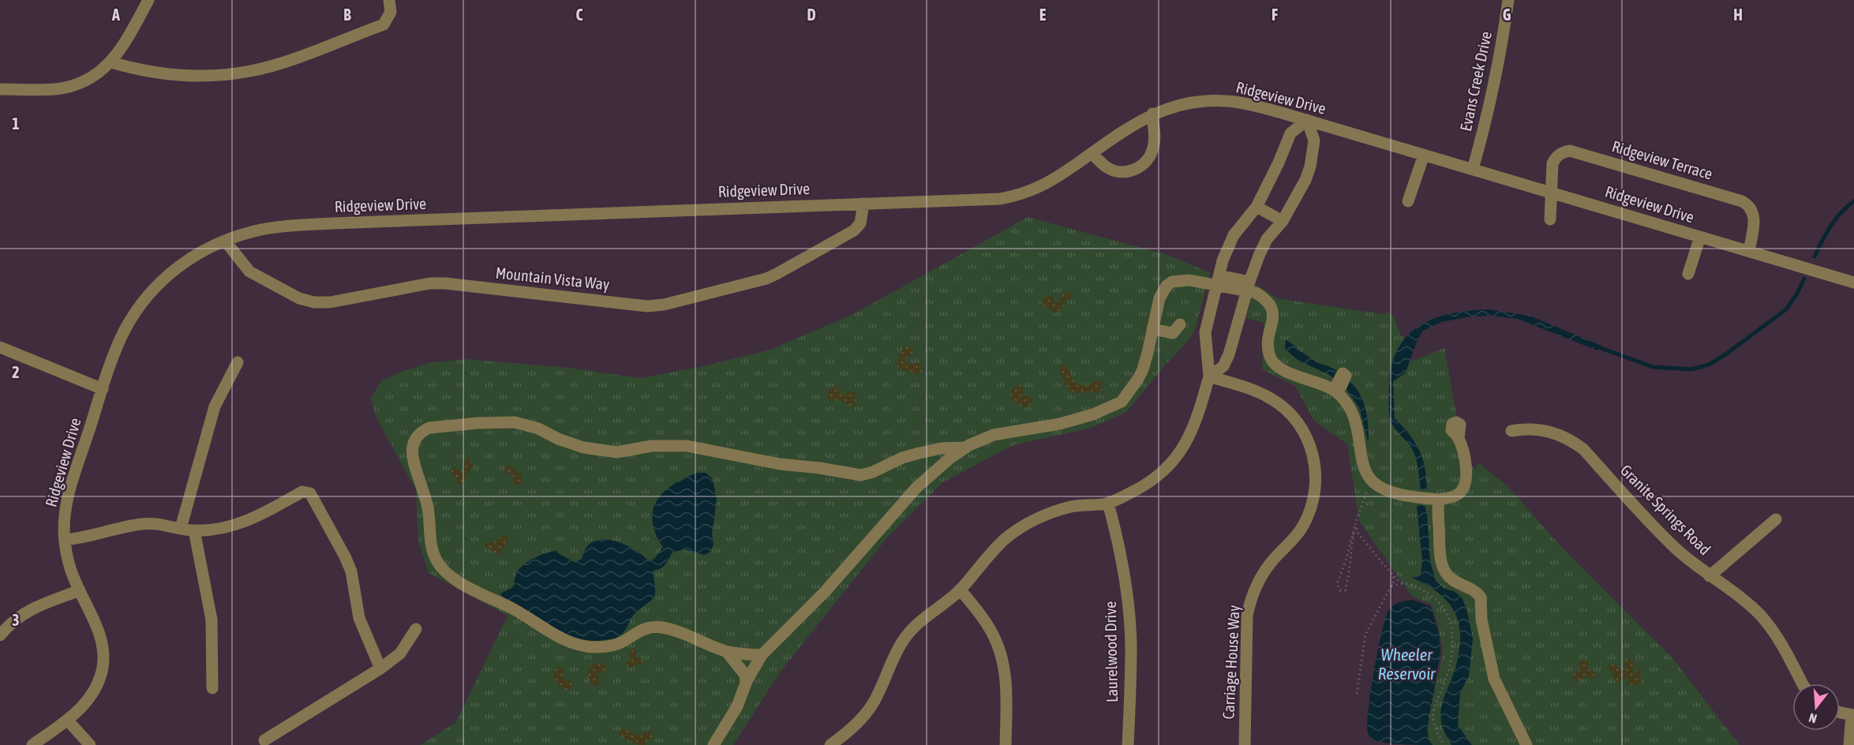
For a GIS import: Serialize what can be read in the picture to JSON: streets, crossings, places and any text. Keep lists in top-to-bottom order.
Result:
{
  "streets": {
    "street": [
      "Evans Creek Drive",
      "Ridgeview Drive",
      "Ridgeview Terrace",
      "Mountain Vista Way",
      "Granite Springs Road",
      "Laurelwood Drive",
      "Carriage House Way"
    ]
  },
  "crossings": [
    ["Evans Creek Drive", "Ridgeview Drive"],
    ["Ridgeview Drive", "Ridgeview Terrace"],
    ["Ridgeview Drive", "Mountain Vista Way"]
  ],
  "water": ["Wheeler Reservoir"],
  "north": "bottom",
  "grid": {
    "columns": [
      "A",
      "B",
      "C",
      "D",
      "E",
      "F",
      "G",
      "H"
    ],
    "rows": ["1", "2", "3"]
  }
}
